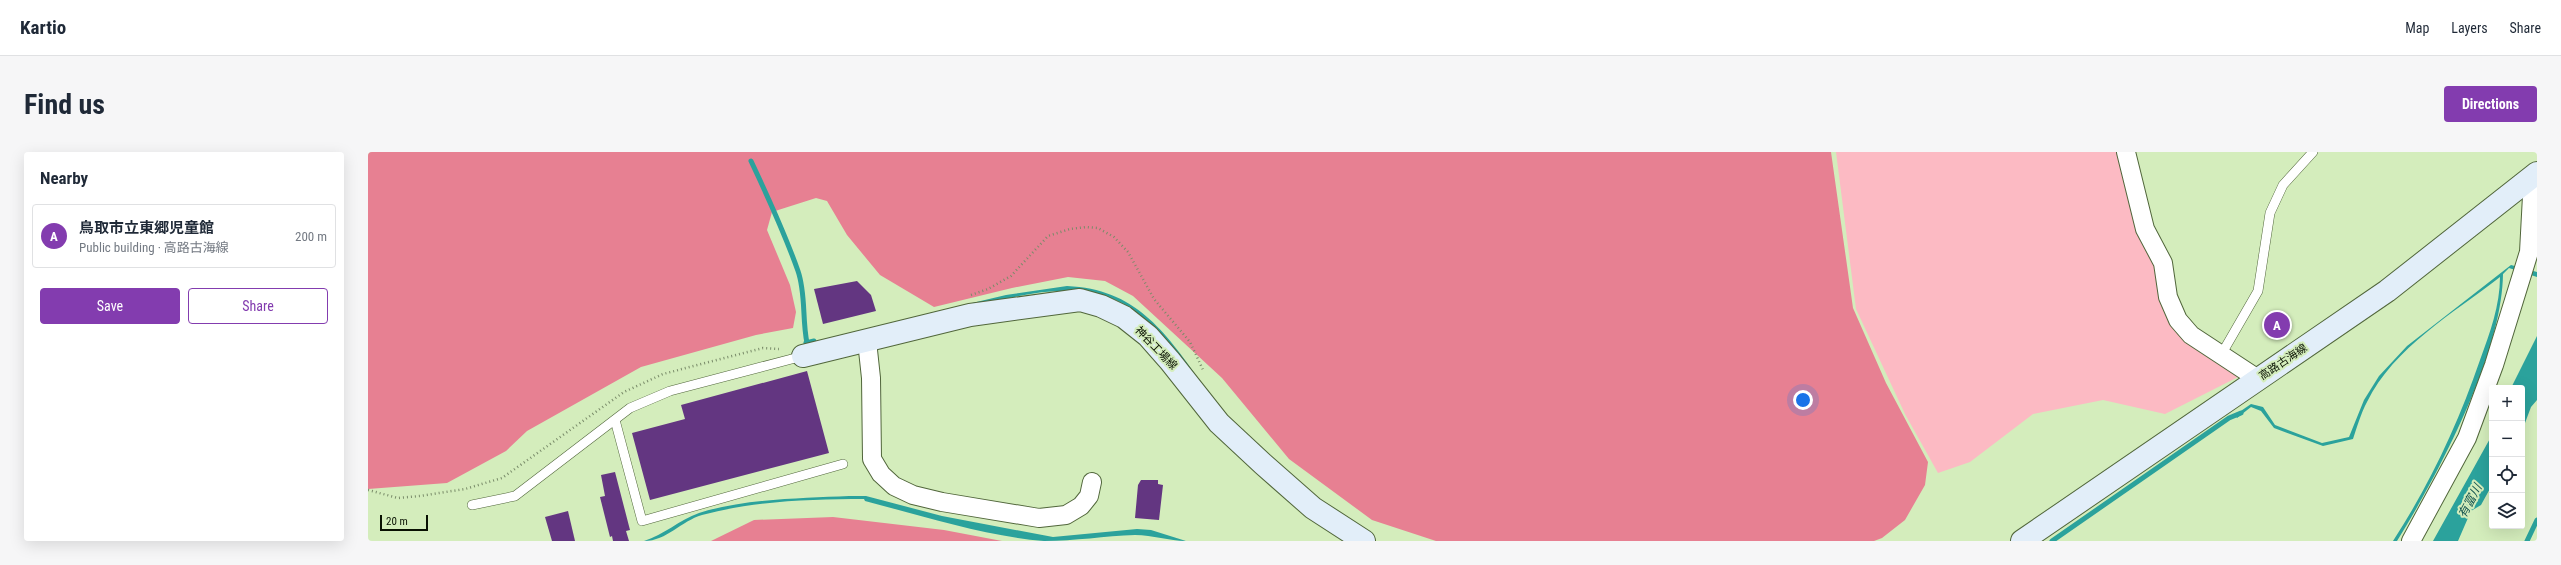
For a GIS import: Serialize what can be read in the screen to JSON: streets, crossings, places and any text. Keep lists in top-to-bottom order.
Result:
{
  "streets": {
    "street": ["神谷工場線", "高路古海線"]
  },
  "water": ["有富川"],
  "scale_bar": "20 m",
  "page": {
    "header": "Kartio",
    "nav": ["Map", "Layers", "Share"],
    "buttons": [
      "Directions",
      ["Save", "Share"]
    ],
    "title": "Find us",
    "heading": "Nearby",
    "list": [
      {
        "mark": "A",
        "name": "鳥取市立東郷児童館",
        "note": "Public building · 高路古海線",
        "value": "200 m"
      }
    ],
    "pins": "A",
    "map_buttons": ["+", "−"],
    "scale": "20 m"
  }
}
